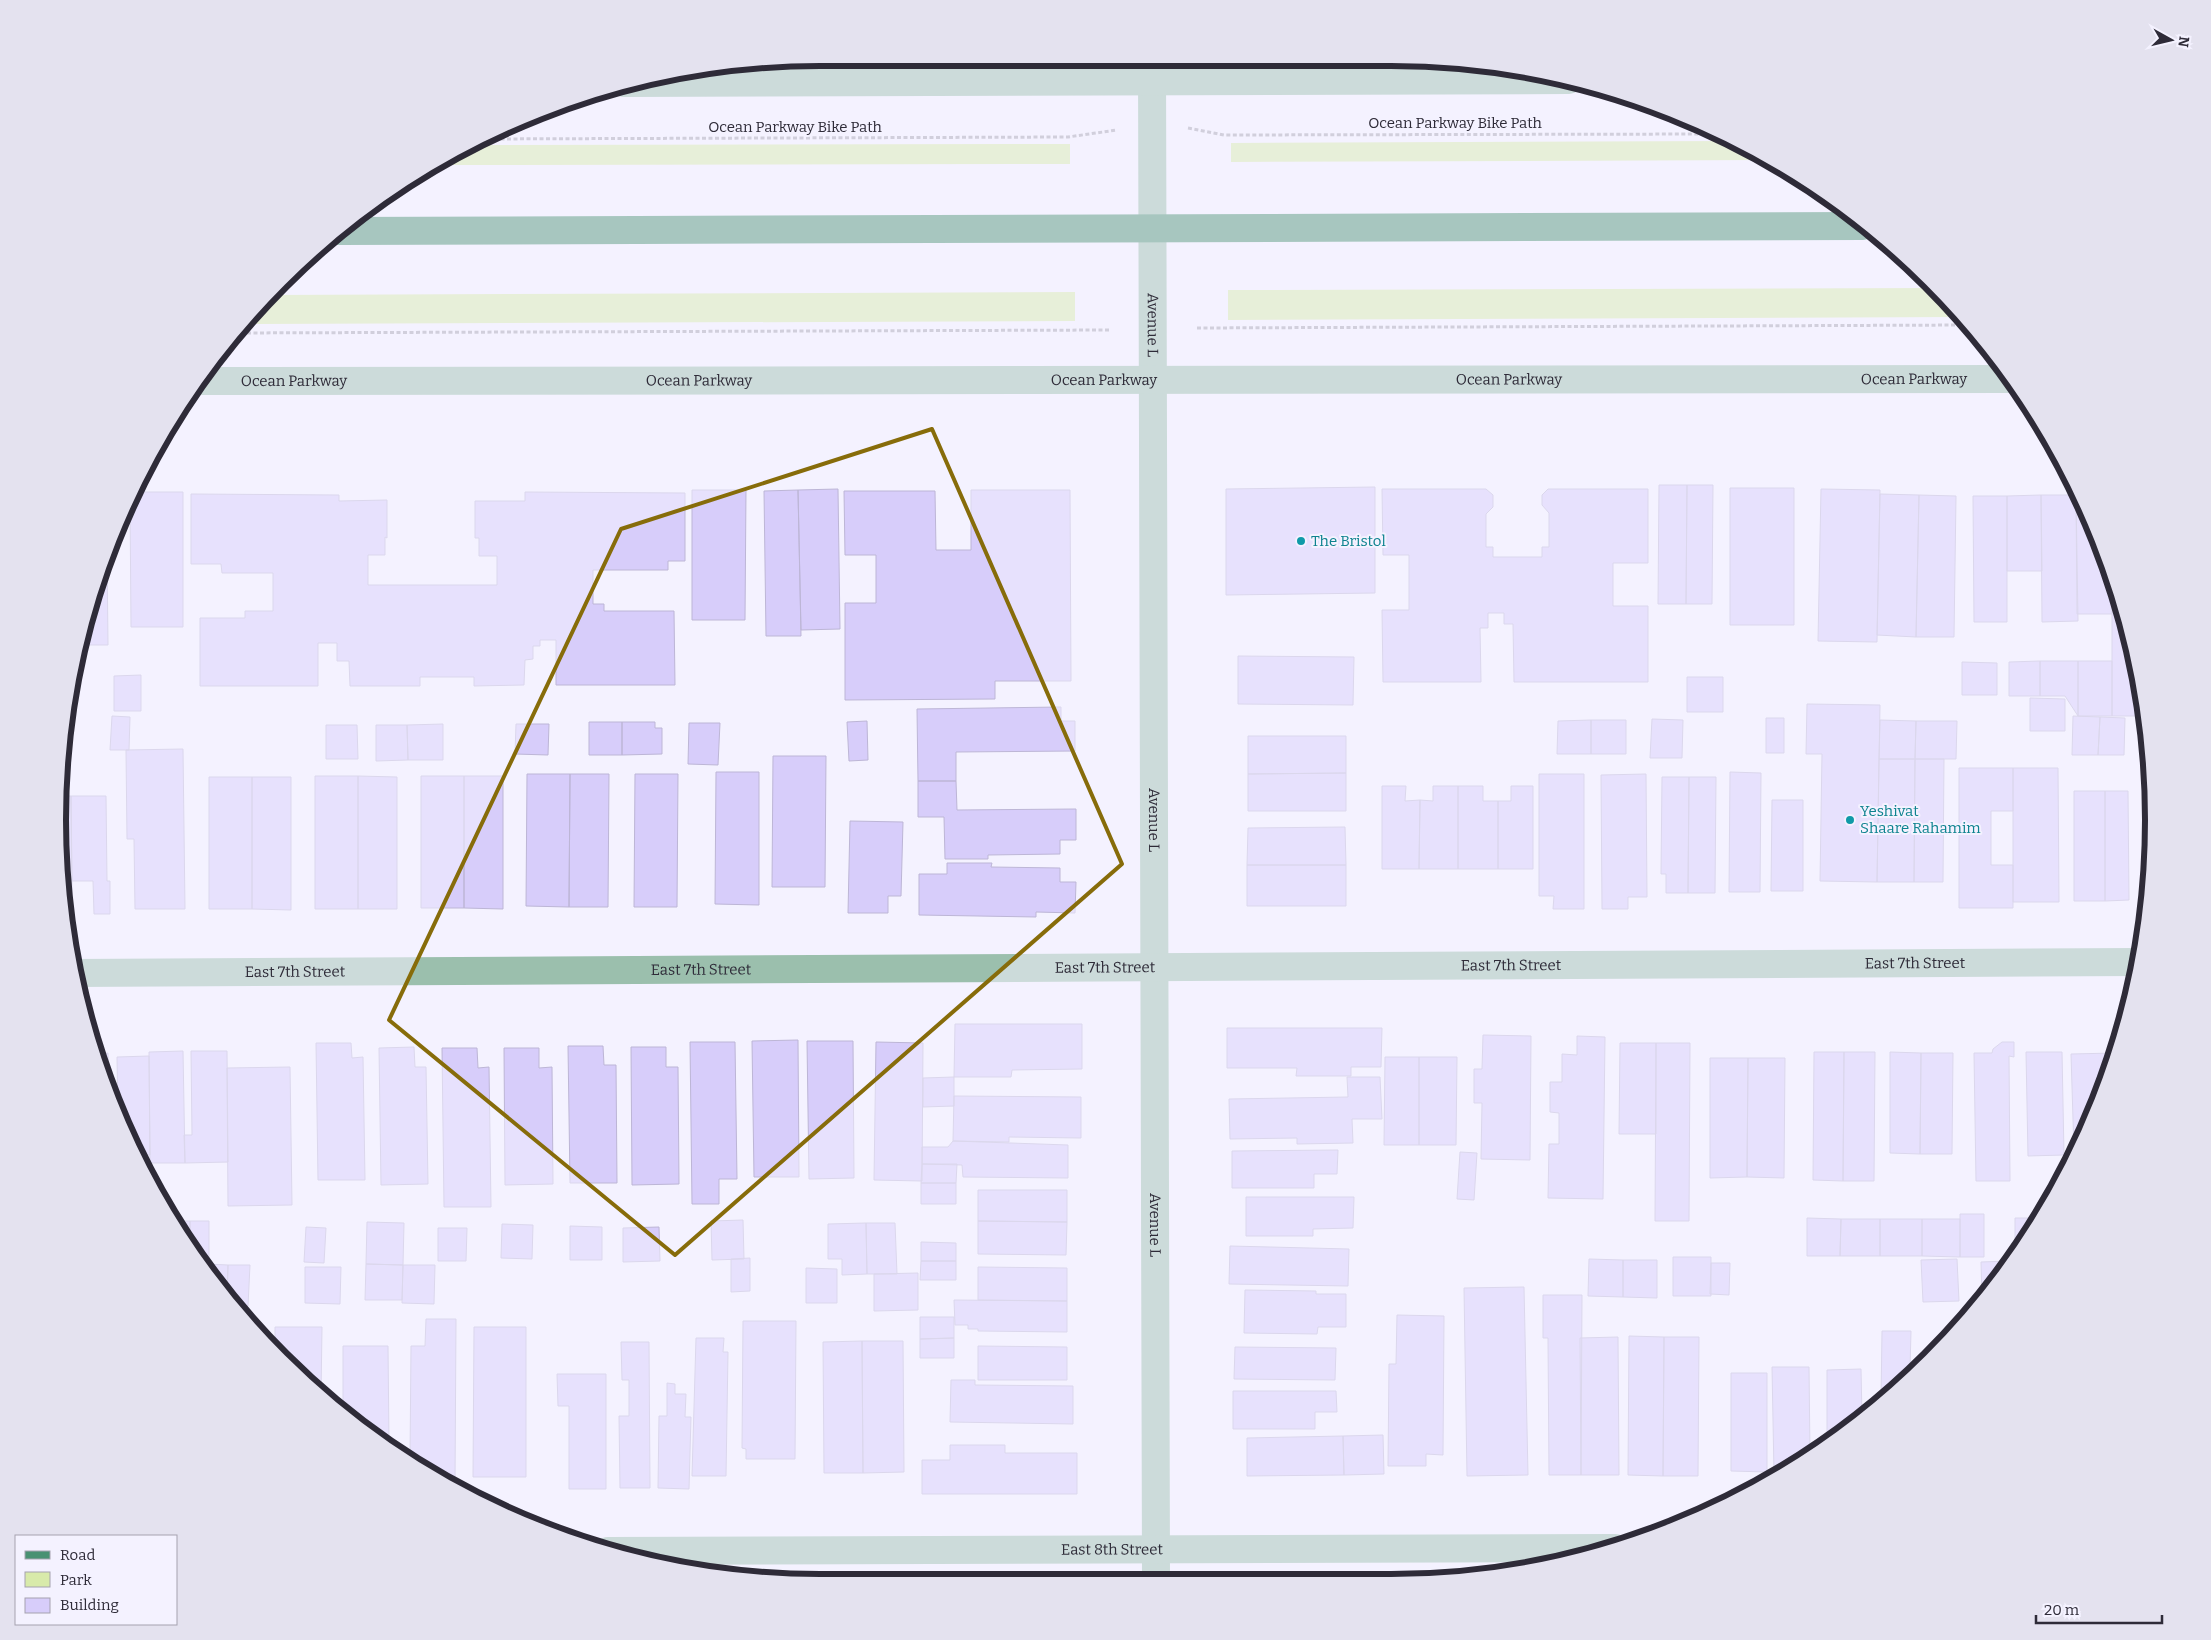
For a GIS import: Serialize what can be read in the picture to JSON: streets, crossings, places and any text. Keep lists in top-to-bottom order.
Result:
{
  "streets": {
    "street": [
      "Avenue L",
      "Ocean Parkway",
      "East 7th Street",
      "East 8th Street"
    ],
    "path": ["Ocean Parkway Bike Path"]
  },
  "crossings": [
    ["Avenue L", "Ocean Parkway"],
    ["Avenue L", "East 7th Street"],
    ["Avenue L", "East 8th Street"]
  ],
  "places": ["The Bristol", "Yeshivat Shaare Rahamim"],
  "legend": ["Road", "Park", "Building"],
  "scale_bar": "20 m",
  "north": "right"
}
